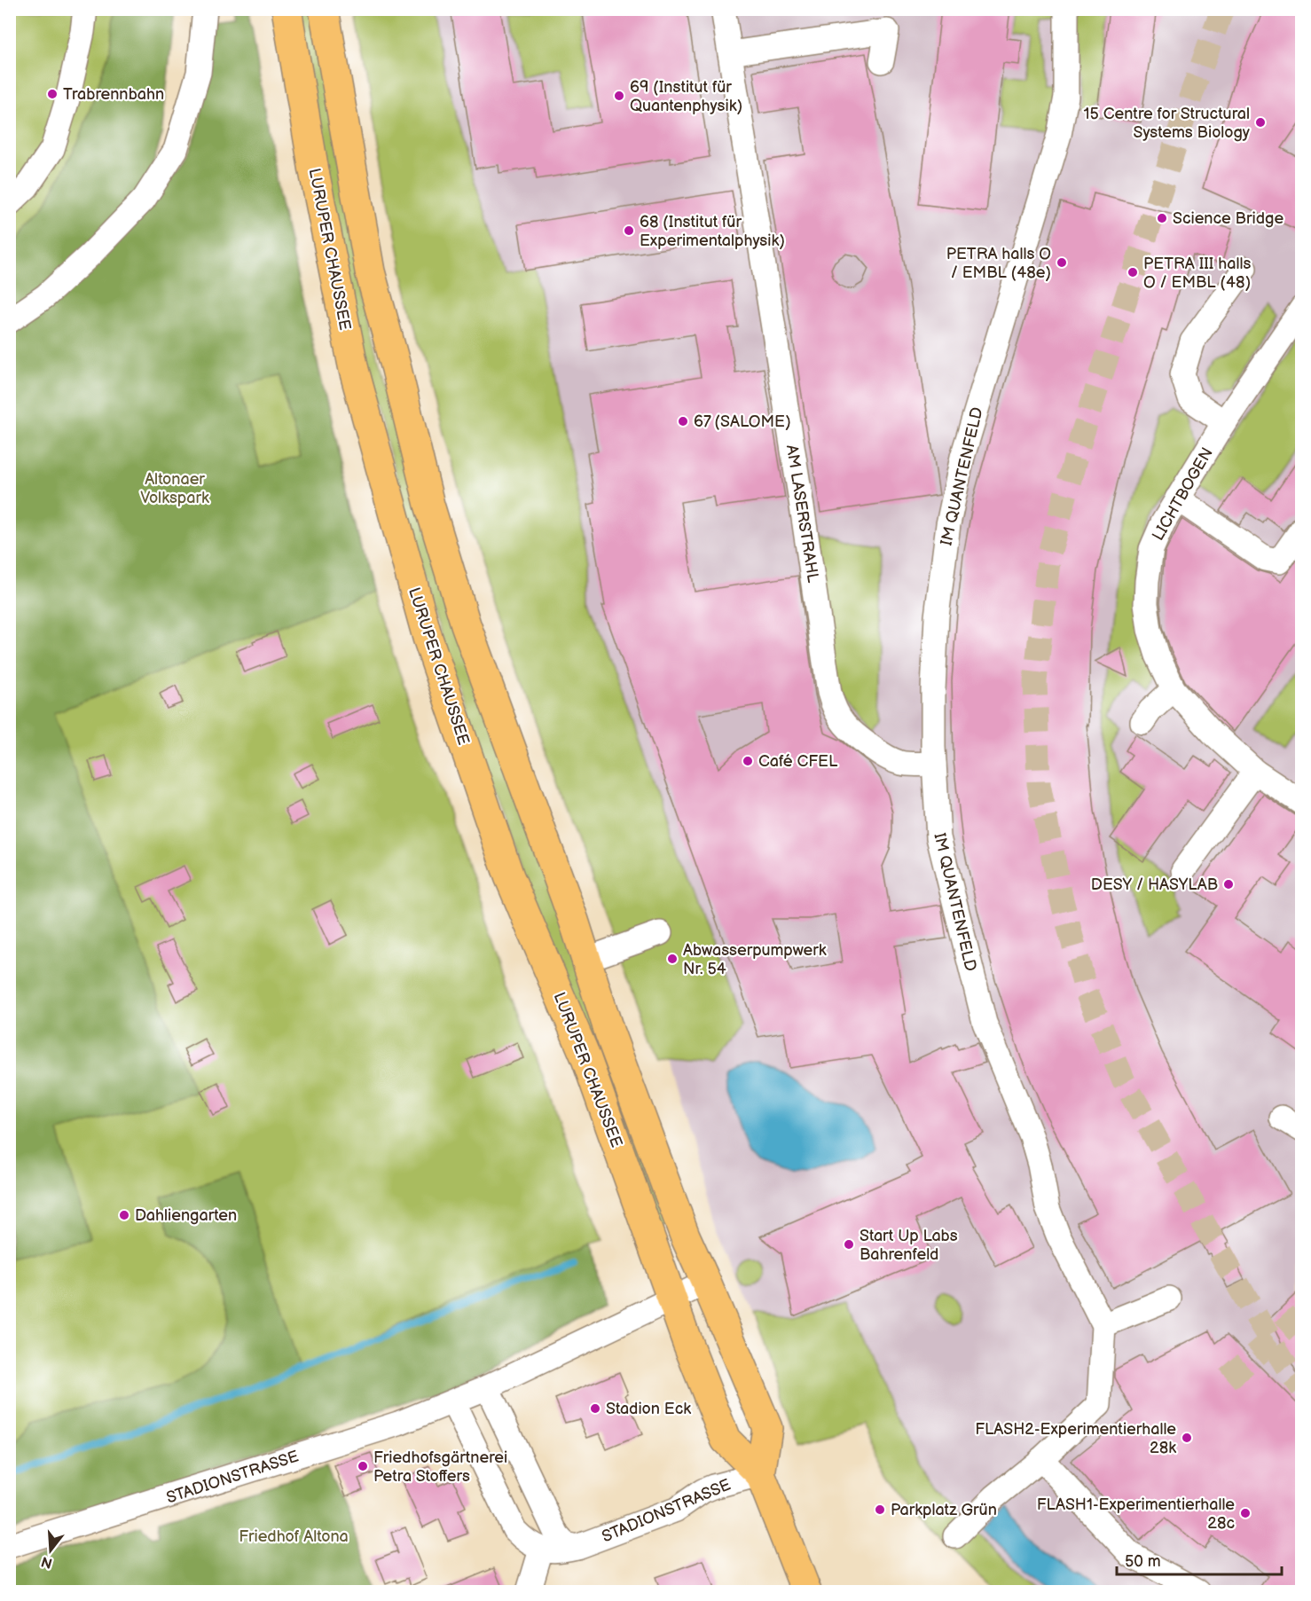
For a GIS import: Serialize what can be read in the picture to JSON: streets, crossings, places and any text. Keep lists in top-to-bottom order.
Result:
{
  "streets": {
    "main road": ["LURUPER CHAUSSEE"],
    "street": [
      "IM QUANTENFELD",
      "LICHTBOGEN",
      "AM LASERSTRAHL",
      "STADIONSTRASSE"
    ]
  },
  "crossings": [
    ["LURUPER CHAUSSEE", "STADIONSTRASSE"],
    ["IM QUANTENFELD", "AM LASERSTRAHL"]
  ],
  "parks": ["Altonaer Volkspark", "Friedhof Altona"],
  "places": [
    "Trabrennbahn",
    "69 (Institut für Quantenphysik)",
    "15 Centre for Structural Systems Biology",
    "Science Bridge",
    "68 (Institut für Experimentalphysik)",
    "PETRA halls O / EMBL (48e)",
    "PETRA III halls O / EMBL (48)",
    "67 (SALOME)",
    "Café CFEL",
    "DESY / HASYLAB",
    "Abwasserpumpwerk Nr. 54",
    "Dahliengarten",
    "Start Up Labs Bahrenfeld",
    "Stadion Eck",
    "FLASH2-Experimentierhalle 28k",
    "Friedhofsgärtnerei Petra Stoffers",
    "Parkplatz Grün",
    "FLASH1-Experimentierhalle 28c"
  ],
  "scale_bar": "50 m",
  "north": "bottom"
}
